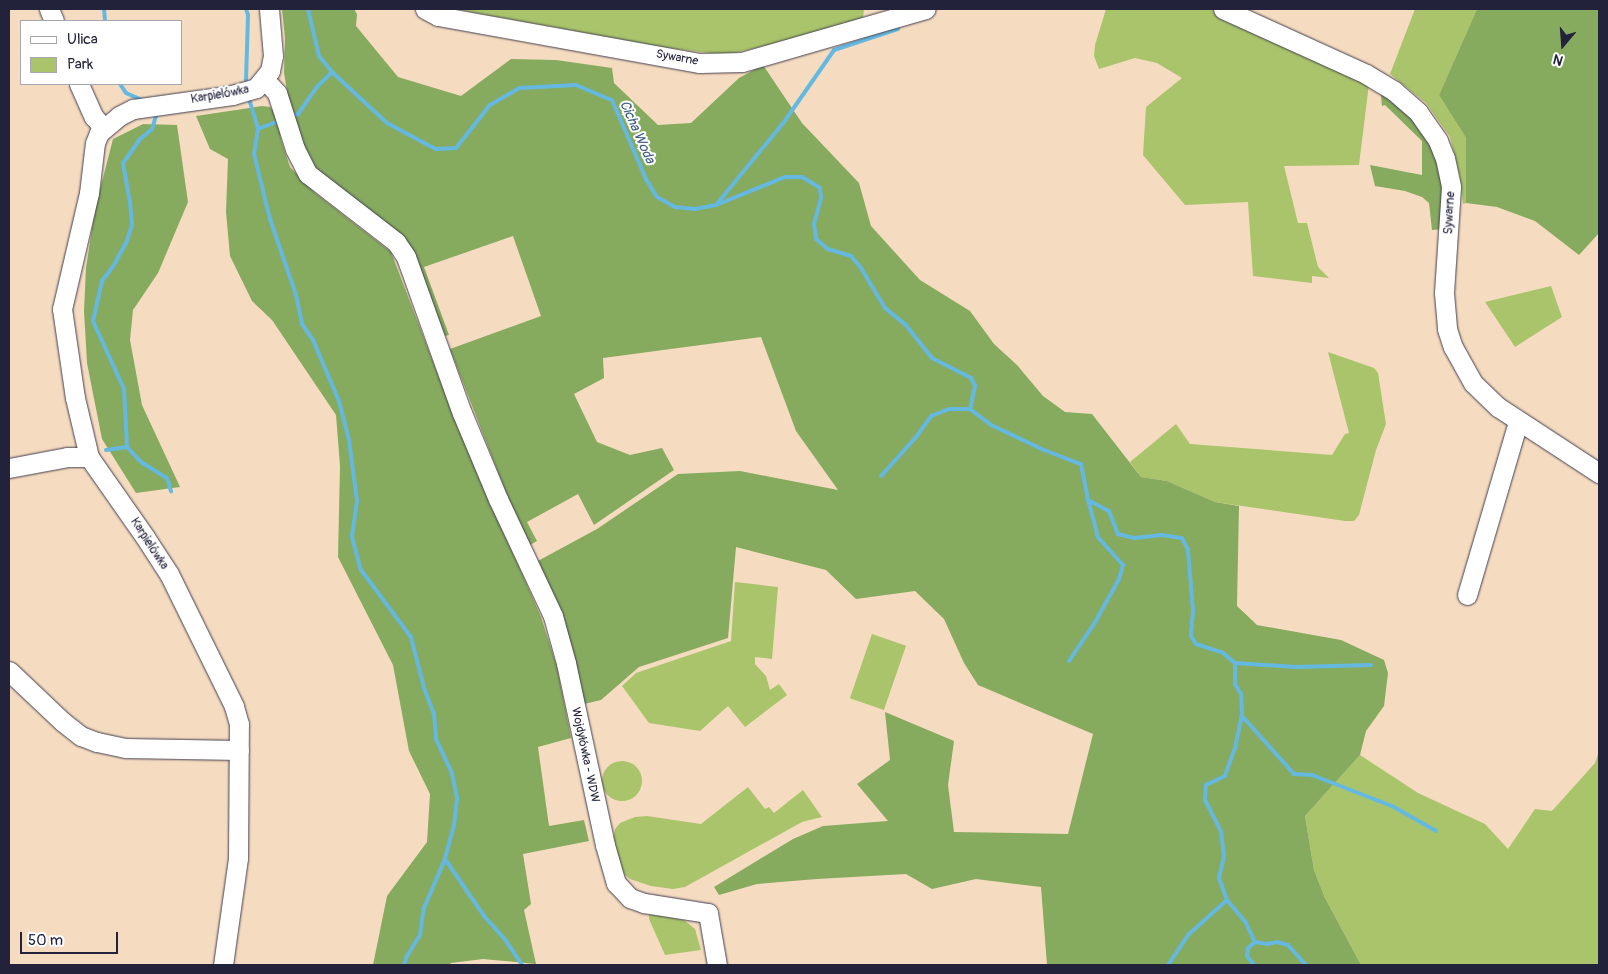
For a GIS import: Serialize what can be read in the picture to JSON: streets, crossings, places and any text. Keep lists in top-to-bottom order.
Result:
{
  "streets": {
    "street": ["Sywarne", "Karpielówka", "Wojdyłówka - WDW"]
  },
  "crossings": [
    ["Karpielówka", "Wojdyłówka - WDW"]
  ],
  "water": ["Cicha Woda"],
  "legend": ["Ulica", "Park"],
  "scale_bar": "50 m",
  "north": "bottom"
}
